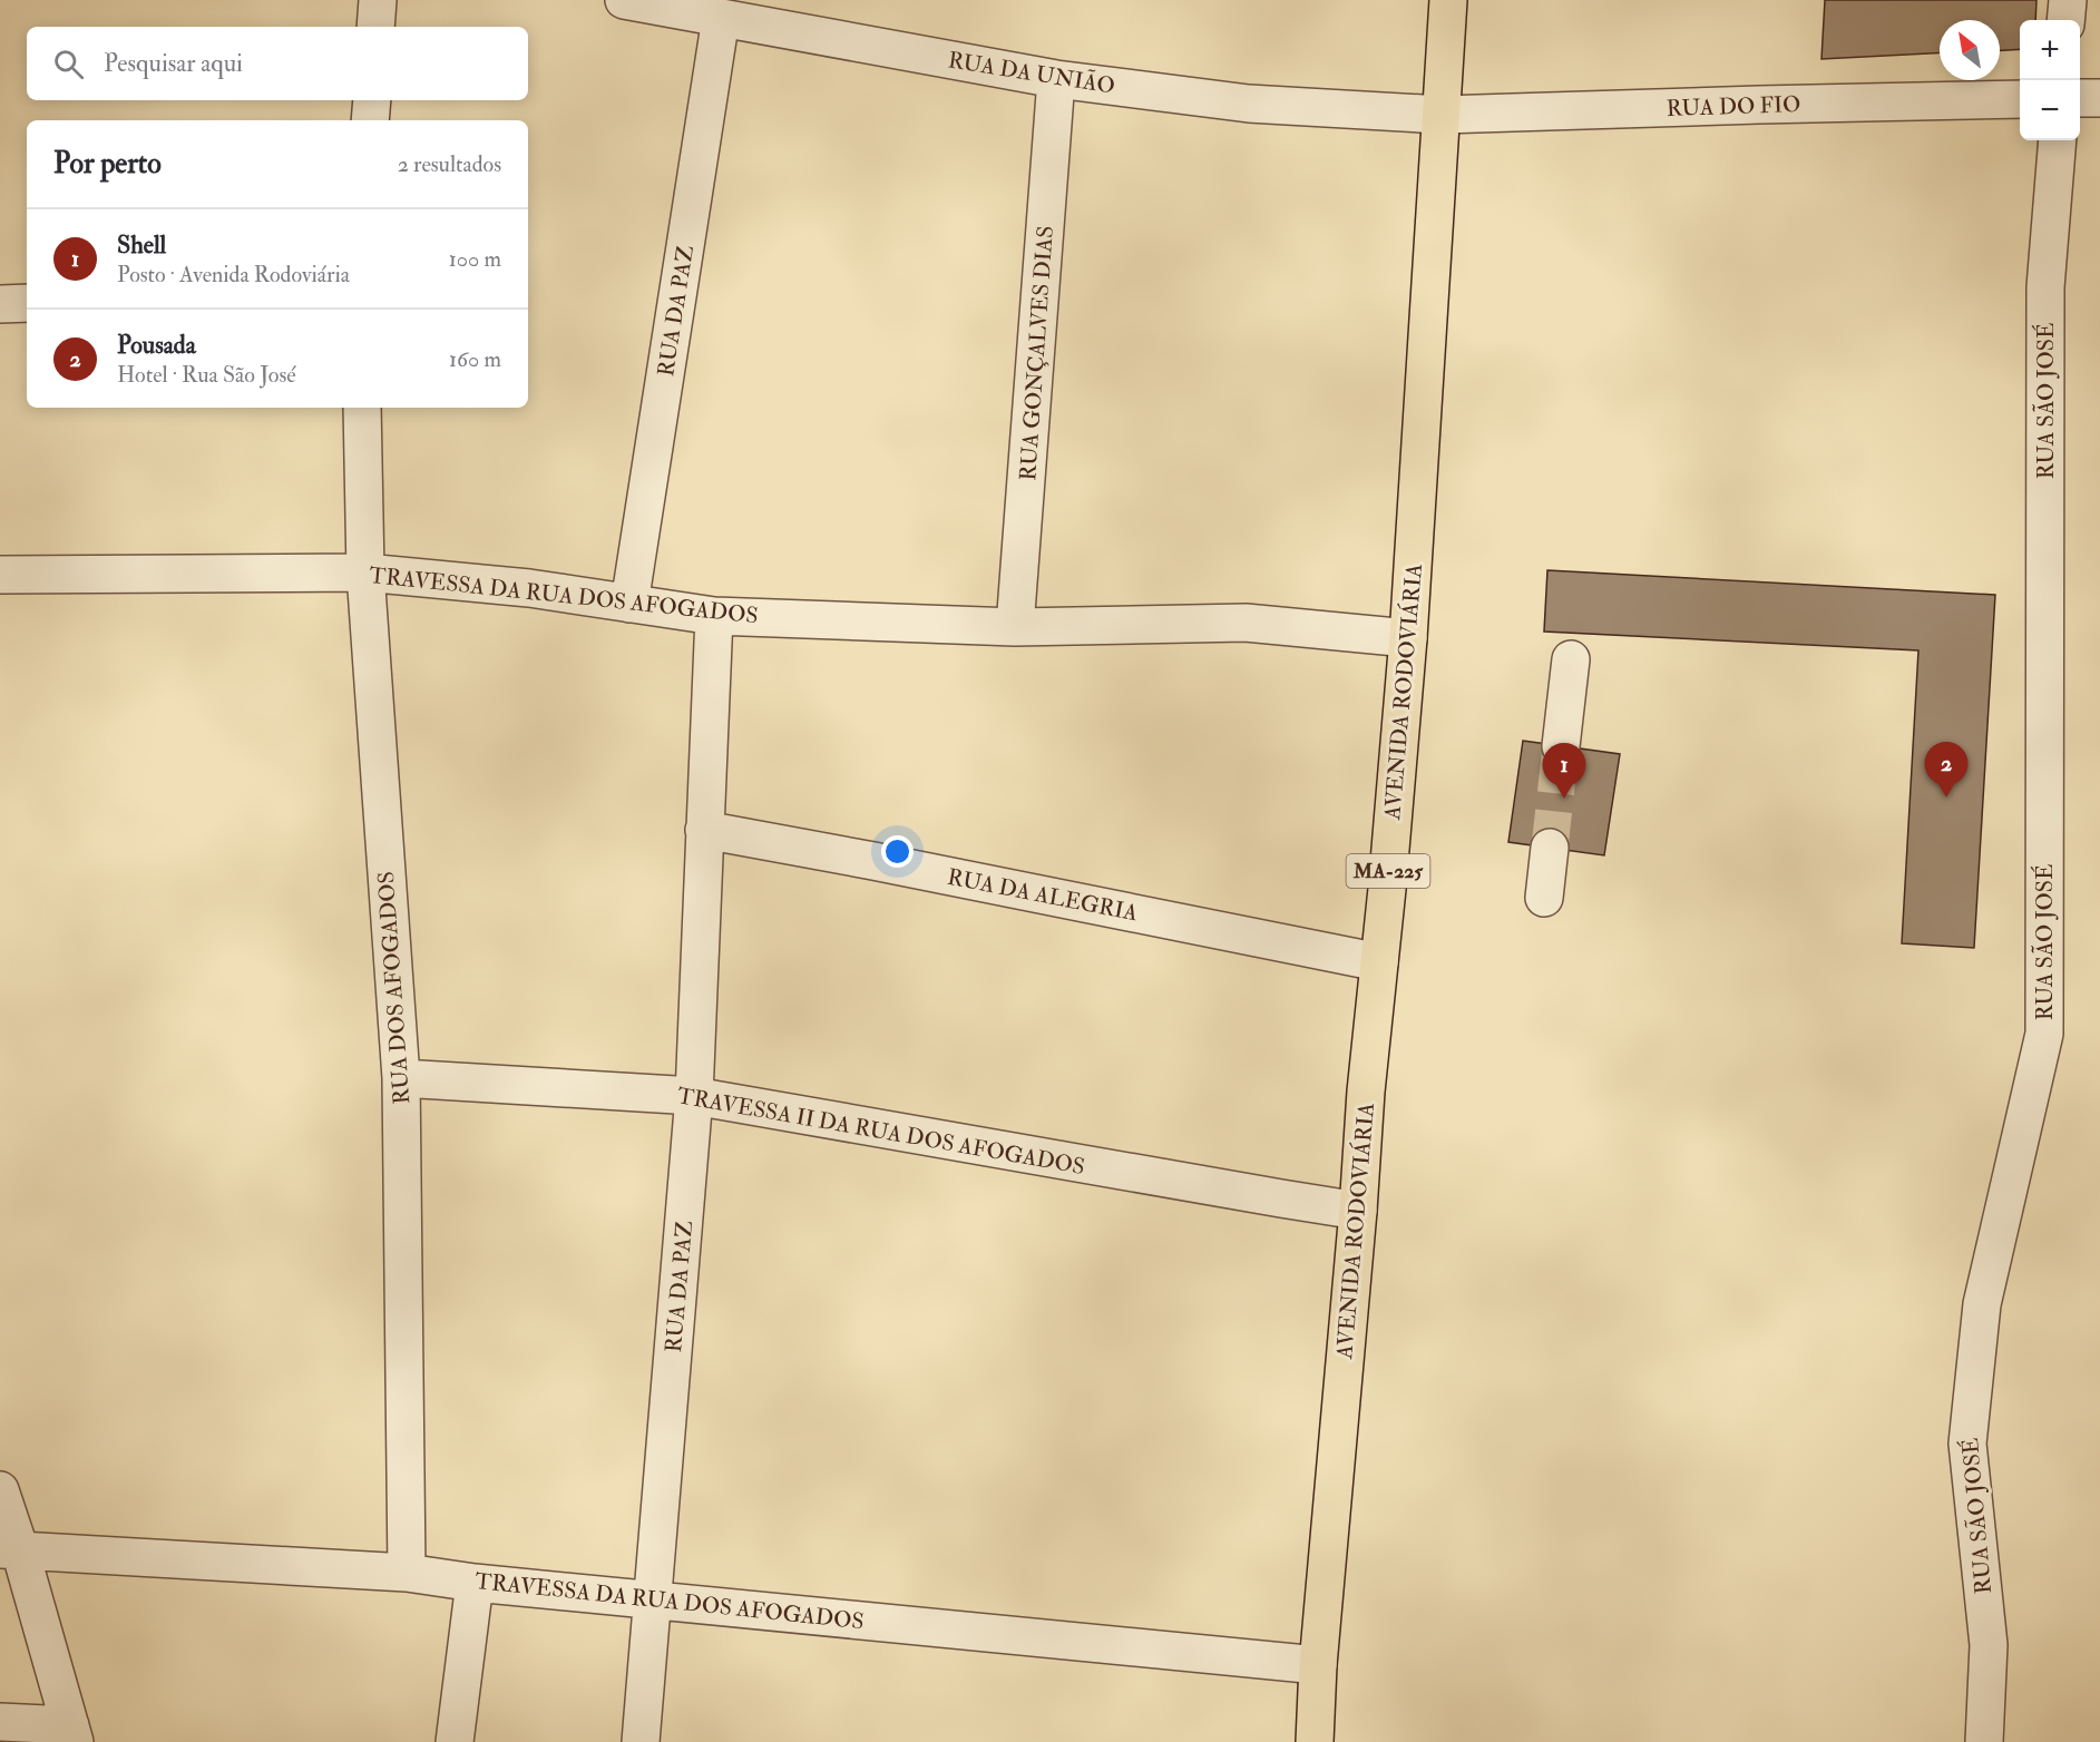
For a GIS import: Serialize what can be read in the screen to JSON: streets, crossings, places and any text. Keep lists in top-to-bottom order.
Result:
{
  "streets": {
    "highway": ["AVENIDA RODOVIÁRIA", "MA-225"],
    "street": [
      "RUA DA UNIÃO",
      "RUA DO FIO",
      "RUA DA PAZ",
      "RUA GONÇALVES DIAS",
      "RUA SÃO JOSÉ",
      "TRAVESSA DA RUA DOS AFOGADOS",
      "RUA DA ALEGRIA",
      "RUA DOS AFOGADOS",
      "TRAVESSA II DA RUA DOS AFOGADOS"
    ]
  },
  "crossings": [
    ["RUA DA UNIÃO", "RUA DO FIO"],
    ["RUA DA UNIÃO", "RUA DA PAZ"],
    ["RUA DA UNIÃO", "RUA GONÇALVES DIAS"],
    ["RUA DA UNIÃO", "AVENIDA RODOVIÁRIA"],
    ["RUA DO FIO", "AVENIDA RODOVIÁRIA"],
    ["RUA DA PAZ", "TRAVESSA DA RUA DOS AFOGADOS"],
    ["RUA DA PAZ", "RUA DA ALEGRIA"],
    ["RUA DA PAZ", "TRAVESSA II DA RUA DOS AFOGADOS"],
    ["RUA GONÇALVES DIAS", "TRAVESSA DA RUA DOS AFOGADOS"],
    ["TRAVESSA DA RUA DOS AFOGADOS", "AVENIDA RODOVIÁRIA"],
    ["TRAVESSA DA RUA DOS AFOGADOS", "RUA DOS AFOGADOS"],
    ["AVENIDA RODOVIÁRIA", "RUA DA ALEGRIA"],
    ["AVENIDA RODOVIÁRIA", "TRAVESSA II DA RUA DOS AFOGADOS"],
    ["RUA DOS AFOGADOS", "TRAVESSA II DA RUA DOS AFOGADOS"]
  ],
  "north": "top left",
  "page": {
    "map_buttons": ["+", "−"],
    "search": "Pesquisar aqui",
    "heading": ["Por perto", "2 resultados"],
    "list": [
      {
        "mark": "1",
        "name": "Shell",
        "note": "Posto · Avenida Rodoviária",
        "value": "100 m"
      },
      {
        "mark": "2",
        "name": "Pousada",
        "note": "Hotel · Rua São José",
        "value": "160 m"
      }
    ],
    "pins": ["2", "1"]
  }
}
